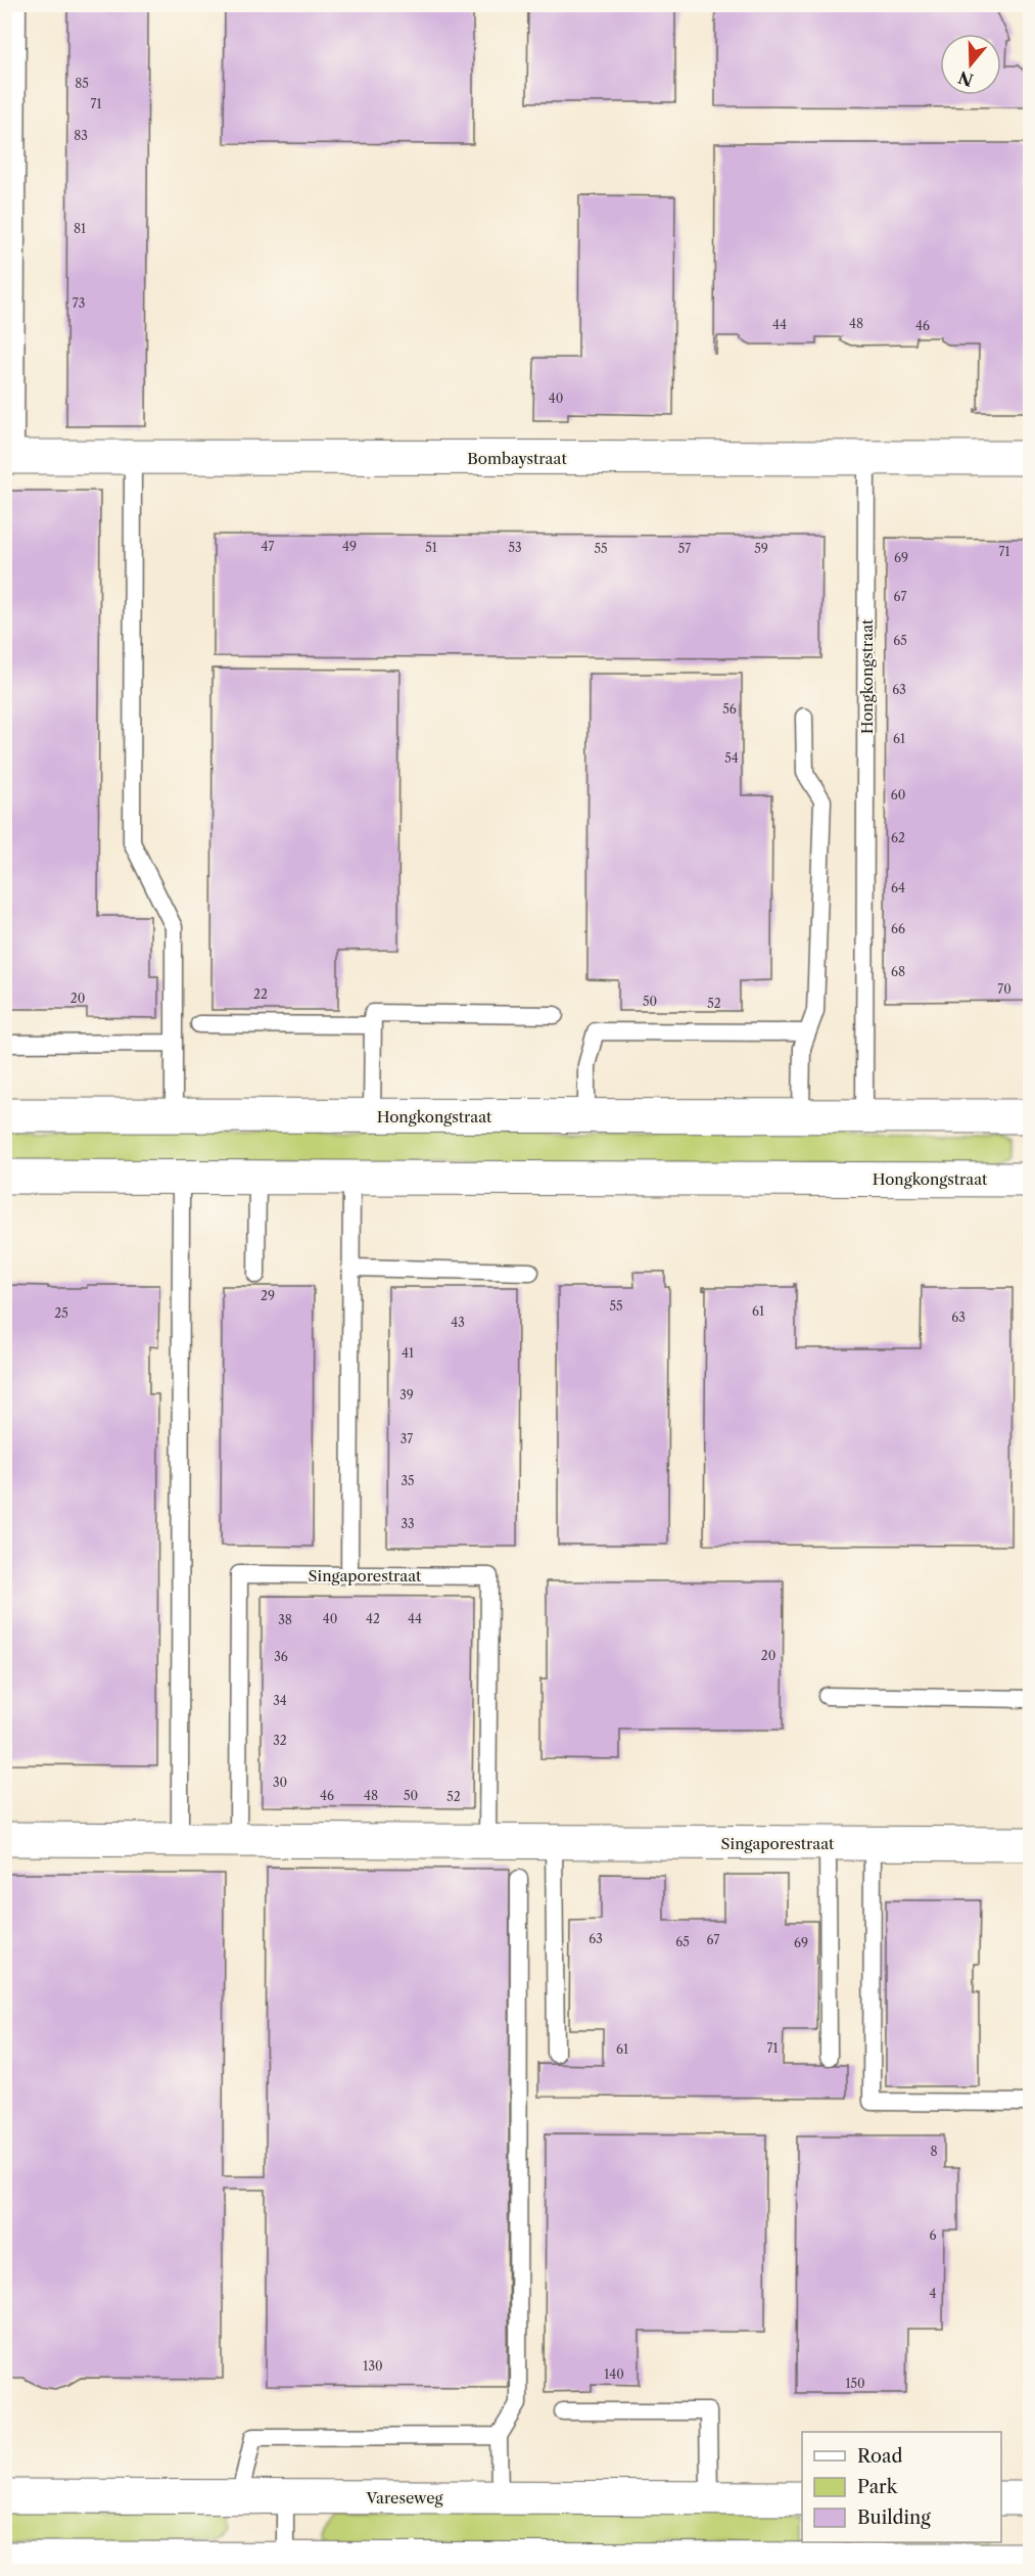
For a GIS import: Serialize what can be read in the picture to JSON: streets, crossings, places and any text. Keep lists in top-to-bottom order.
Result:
{
  "streets": {
    "street": [
      "Bombaystraat",
      "Hongkongstraat",
      "Singaporestraat",
      "Vareseweg"
    ]
  },
  "crossings": [
    ["Bombaystraat", "Hongkongstraat"]
  ],
  "house_numbers": [
    "85",
    "71",
    "83",
    "81",
    "73",
    "48",
    "44",
    "46",
    "40",
    "47",
    "49",
    "51",
    "53",
    "55",
    "57",
    "59",
    "71",
    "69",
    "67",
    "65",
    "63",
    "56",
    "61",
    "54",
    "60",
    "62",
    "64",
    "66",
    "68",
    "70",
    "22",
    "20",
    "50",
    "52",
    "29",
    "55",
    "61",
    "25",
    "63",
    "43",
    "41",
    "39",
    "37",
    "35",
    "33",
    "40",
    "42",
    "44",
    "38",
    "20",
    "36",
    "34",
    "32",
    "30",
    "46",
    "48",
    "50",
    "52",
    "63",
    "67",
    "65",
    "69",
    "71",
    "61",
    "8",
    "6",
    "4",
    "130",
    "140",
    "150"
  ],
  "legend": ["Road", "Park", "Building"],
  "north": "bottom"
}
